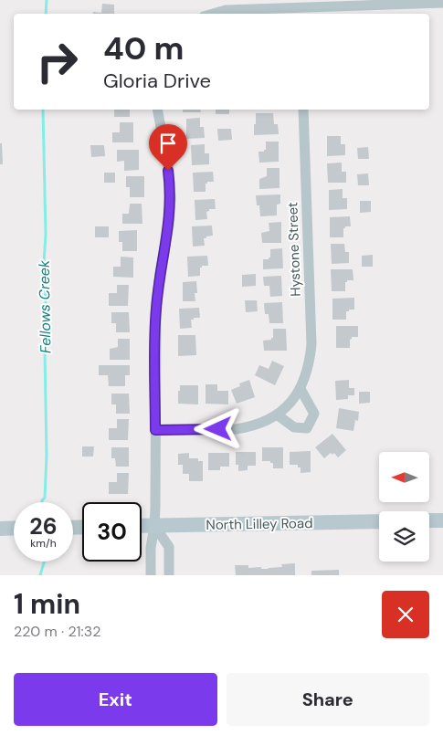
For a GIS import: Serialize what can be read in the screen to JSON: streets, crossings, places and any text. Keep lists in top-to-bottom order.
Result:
{
  "streets": {
    "street": ["Hystone Street", "North Lilley Road"]
  },
  "water": ["Fellows Creek"],
  "north": "left",
  "page": {
    "turn": ["40 m", "Gloria Drive"],
    "speed": "26 km/h",
    "limit": "30",
    "heading": ["1 min", "220 m · 21:32"],
    "buttons": ["Exit", "Share"]
  }
}
